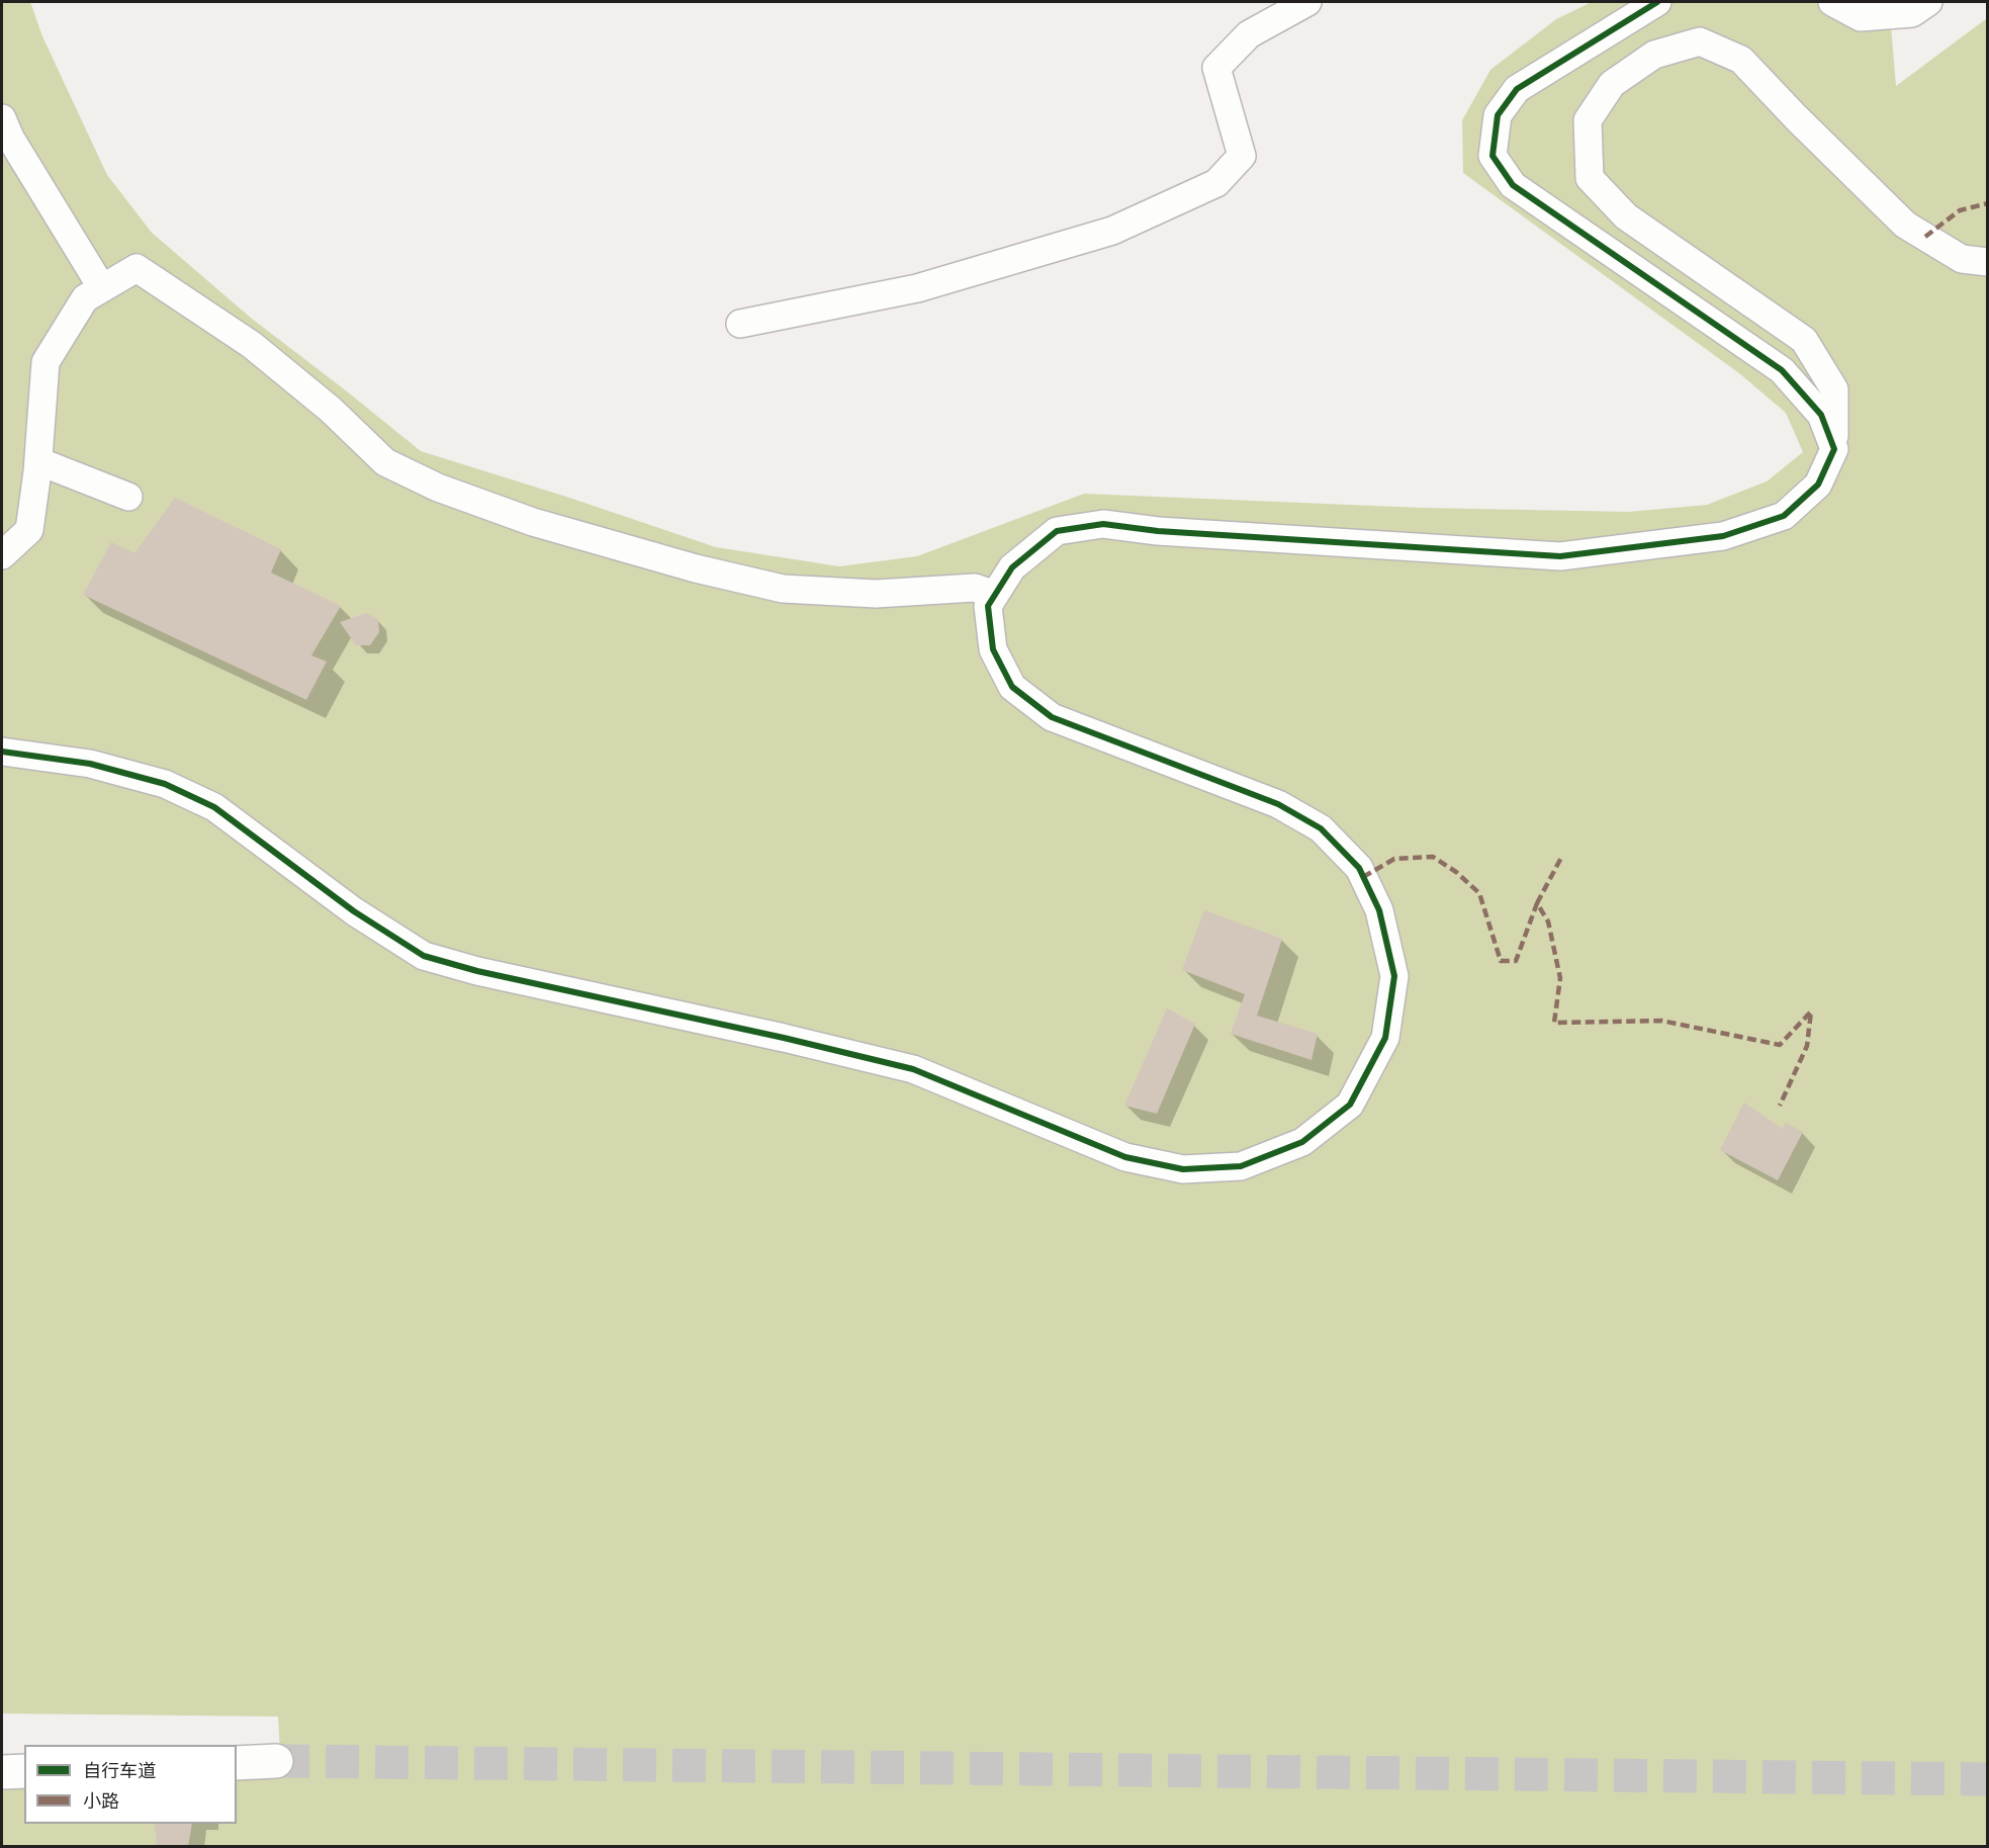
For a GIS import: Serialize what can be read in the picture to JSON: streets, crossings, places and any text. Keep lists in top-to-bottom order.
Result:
{
  "legend": ["自行车道", "小路"]
}
